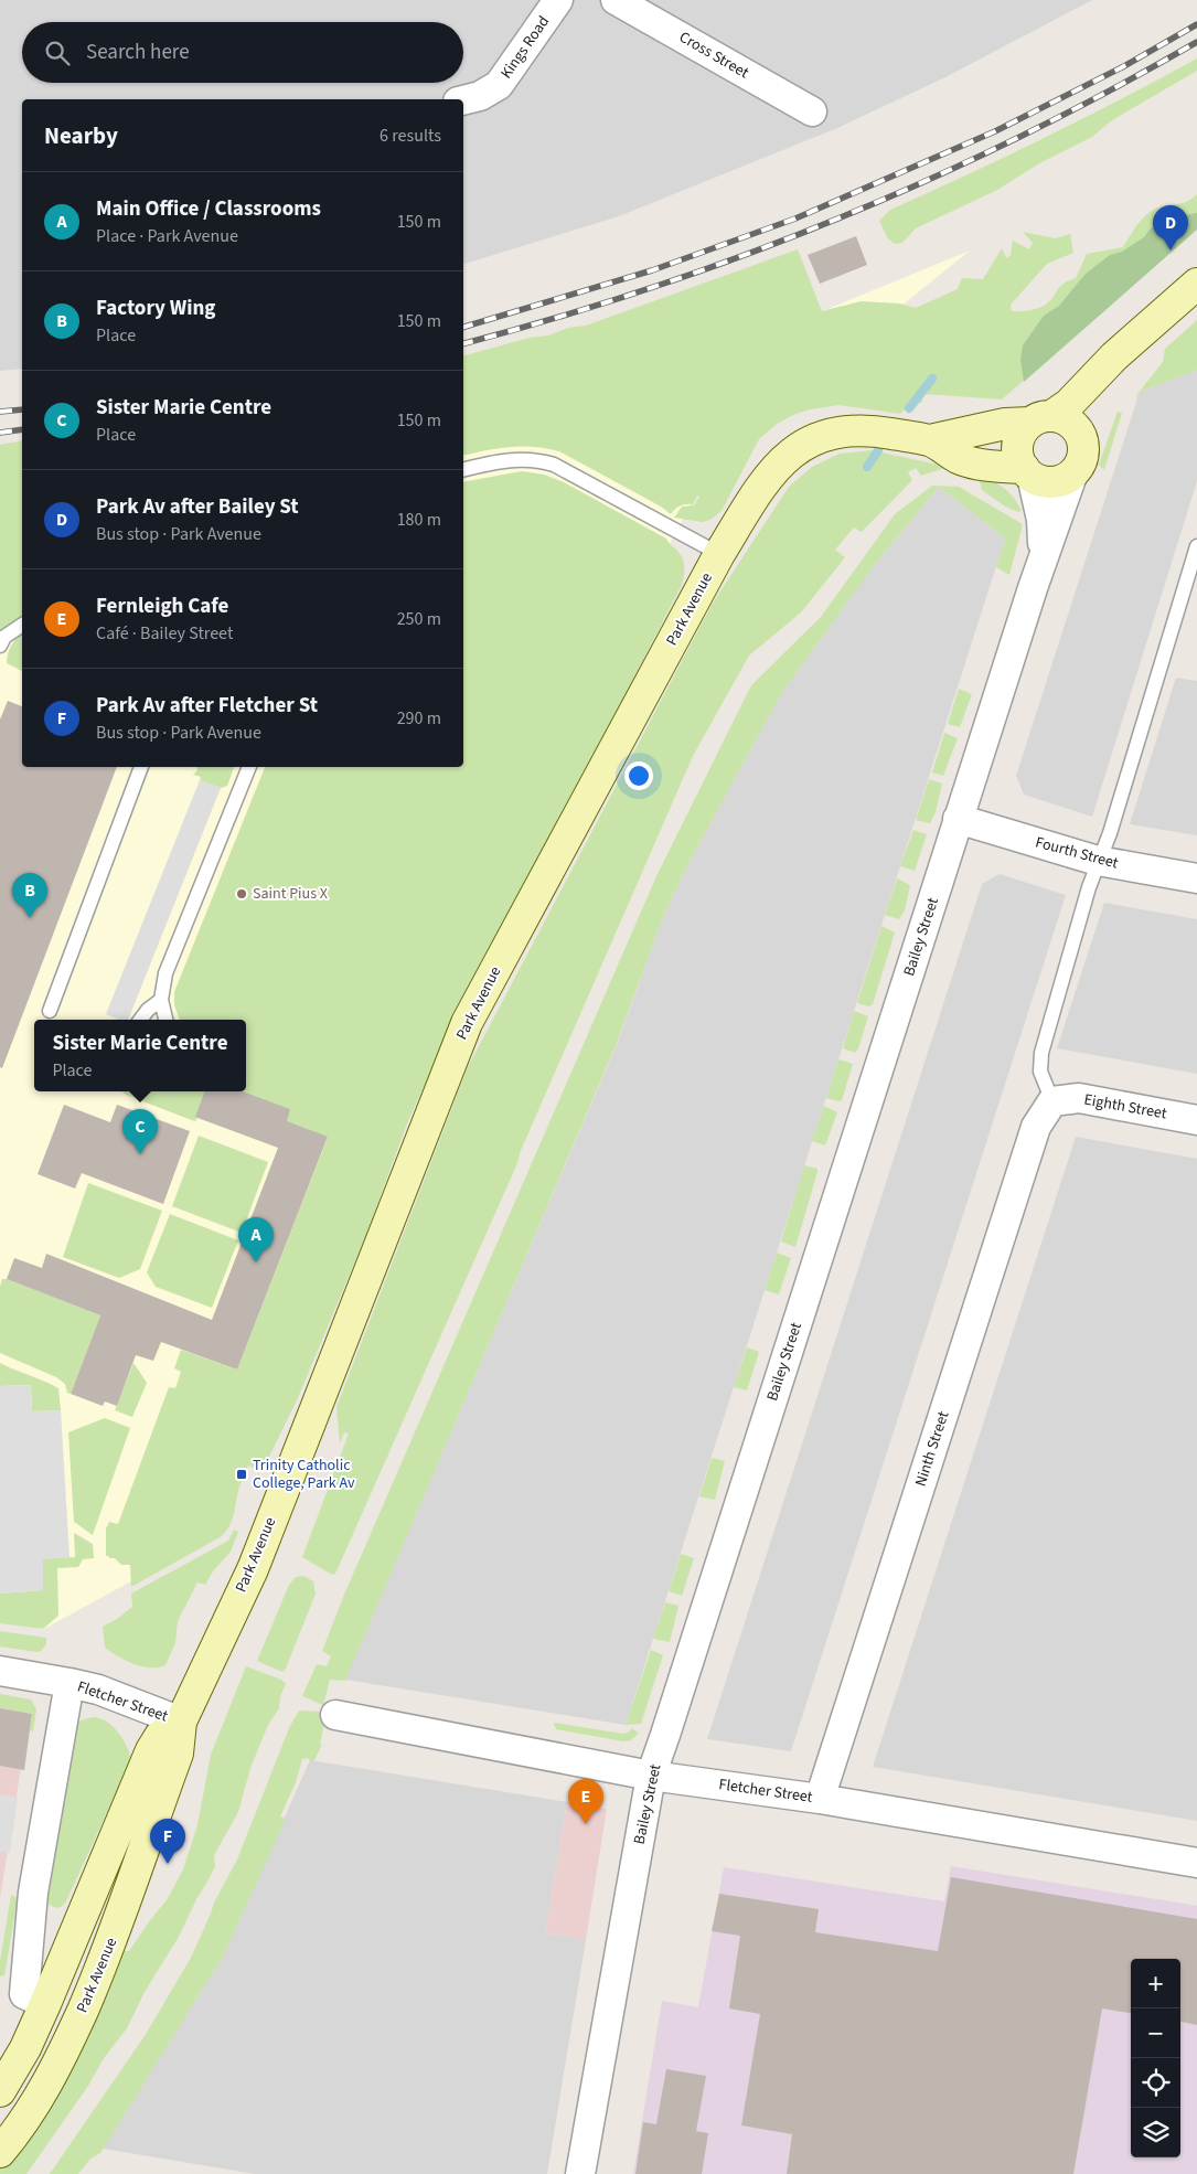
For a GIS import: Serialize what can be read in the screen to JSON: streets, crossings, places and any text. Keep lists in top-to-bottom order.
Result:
{
  "streets": {
    "main road": ["Park Avenue"],
    "street": [
      "Kings Road",
      "Cross Street",
      "Fourth Street",
      "Bailey Street",
      "Eighth Street",
      "Ninth Street",
      "Fletcher Street"
    ]
  },
  "crossings": [
    ["Park Avenue", "Bailey Street"],
    ["Park Avenue", "Fletcher Street"],
    ["Fourth Street", "Bailey Street"],
    ["Bailey Street", "Fletcher Street"],
    ["Eighth Street", "Ninth Street"],
    ["Ninth Street", "Fletcher Street"]
  ],
  "places": {
    "other": ["Saint Pius X"],
    "transit": ["Trinity Catholic College, Park Av"]
  },
  "page": {
    "search": "Search here",
    "heading": ["Nearby", "6 results"],
    "list": [
      {
        "mark": "A",
        "name": "Main Office / Classrooms",
        "note": "Place · Park Avenue",
        "value": "150 m"
      },
      {
        "mark": "B",
        "name": "Factory Wing",
        "note": "Place",
        "value": "150 m"
      },
      {
        "mark": "C",
        "name": "Sister Marie Centre",
        "note": "Place",
        "value": "150 m"
      },
      {
        "mark": "D",
        "name": "Park Av after Bailey St",
        "note": "Bus stop · Park Avenue",
        "value": "180 m"
      },
      {
        "mark": "E",
        "name": "Fernleigh Cafe",
        "note": "Café · Bailey Street",
        "value": "250 m"
      },
      {
        "mark": "F",
        "name": "Park Av after Fletcher St",
        "note": "Bus stop · Park Avenue",
        "value": "290 m"
      }
    ],
    "pins": [
      "D",
      "B",
      "C",
      "A",
      "E",
      "F"
    ],
    "popup": ["Sister Marie Centre", "Place"],
    "map_buttons": ["+", "−"]
  }
}
